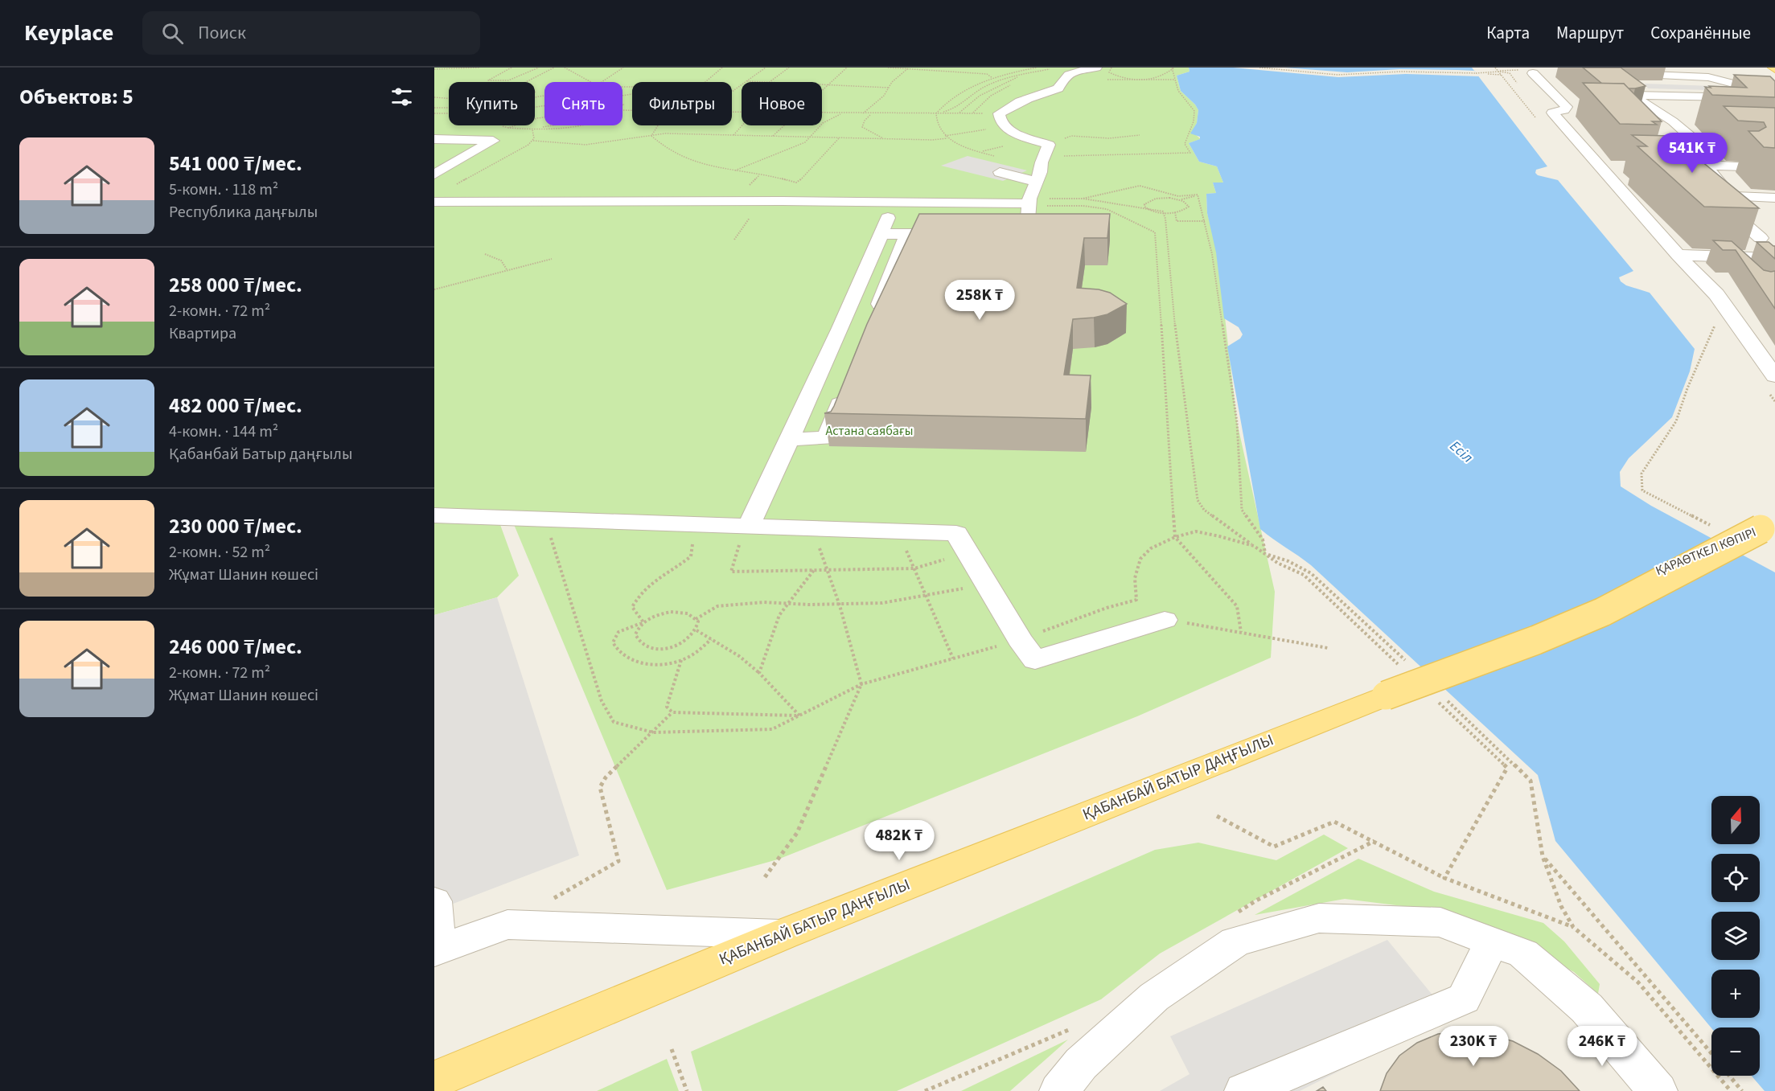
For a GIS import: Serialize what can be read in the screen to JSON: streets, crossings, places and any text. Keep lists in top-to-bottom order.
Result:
{
  "streets": {
    "main road": ["ҚАРАӨТКЕЛ КӨПІРІ", "ҚАБАНБАЙ БАТЫР ДАҢҒЫЛЫ"]
  },
  "crossings": [
    ["ҚАРАӨТКЕЛ КӨПІРІ", "ҚАБАНБАЙ БАТЫР ДАҢҒЫЛЫ"]
  ],
  "water": ["Есіл"],
  "parks": ["Астана саябағы"],
  "north": "top",
  "page": {
    "header": "Keyplace",
    "search": "Поиск",
    "nav": ["Карта", "Маршрут", "Сохранённые"],
    "heading": "Объектов: 5",
    "chip": [
      "Купить",
      "Снять",
      "Фильтры",
      "Новое"
    ],
    "list": [
      {
        "name": "541 000 ₸/мес.",
        "note": "5-комн. · 118 m² · Республика даңғылы"
      },
      {
        "name": "258 000 ₸/мес.",
        "note": "2-комн. · 72 m² · Квартира"
      },
      {
        "name": "482 000 ₸/мес.",
        "note": "4-комн. · 144 m² · Қабанбай Батыр даңғылы"
      },
      {
        "name": "230 000 ₸/мес.",
        "note": "2-комн. · 52 m² · Жұмат Шанин көшесі"
      },
      {
        "name": "246 000 ₸/мес.",
        "note": "2-комн. · 72 m² · Жұмат Шанин көшесі"
      }
    ],
    "price": [
      "541K ₸",
      "258K ₸",
      "482K ₸",
      "230K ₸",
      "246K ₸"
    ],
    "map_buttons": ["+", "−"]
  }
}
